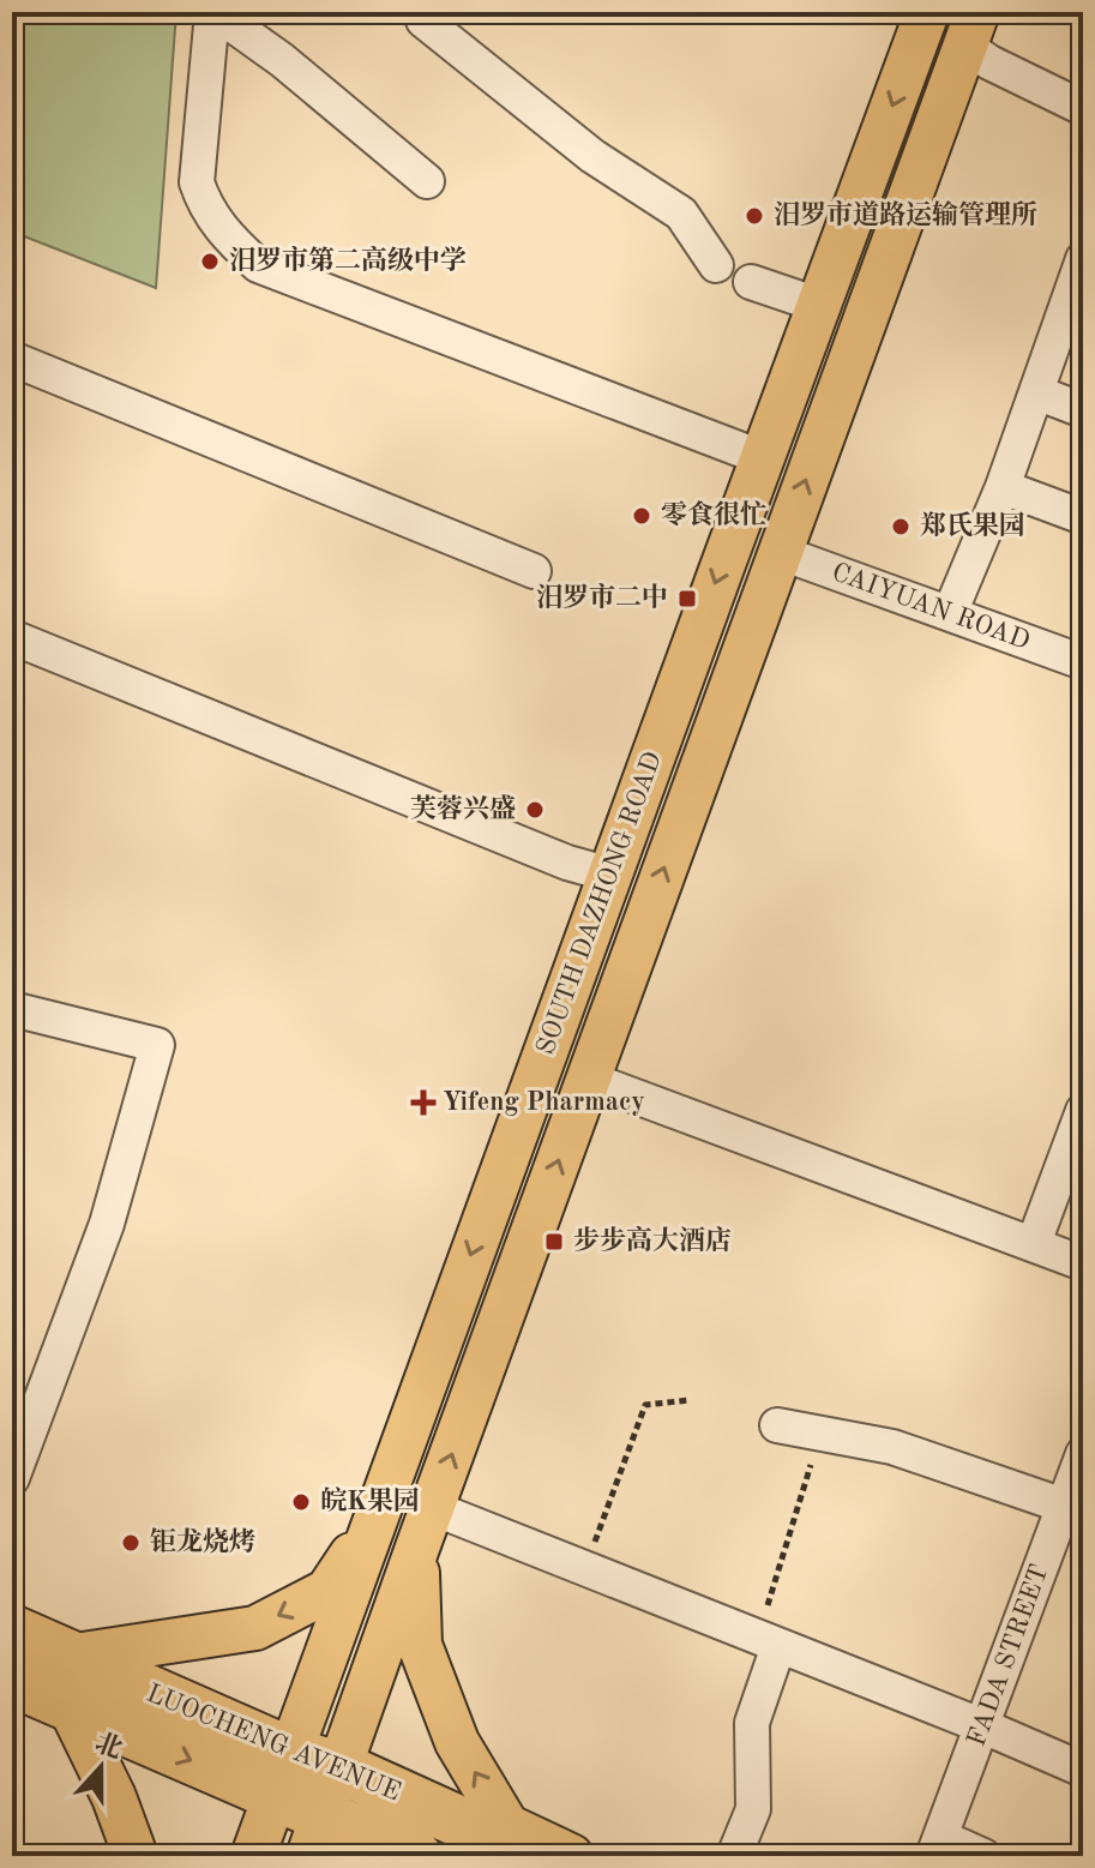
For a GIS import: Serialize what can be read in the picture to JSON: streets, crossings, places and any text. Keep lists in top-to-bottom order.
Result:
{
  "streets": {
    "highway": ["LUOCHENG AVENUE"],
    "main road": ["SOUTH DAZHONG ROAD"],
    "street": ["CAIYUAN ROAD", "FADA STREET"]
  },
  "crossings": [
    ["CAIYUAN ROAD", "SOUTH DAZHONG ROAD"],
    ["SOUTH DAZHONG ROAD", "LUOCHENG AVENUE"]
  ],
  "places": {
    "other": [
      "汨罗市道路运输管理所",
      "汨罗市第二高级中学",
      "零食很忙",
      "郑氏果园",
      "芙蓉兴盛",
      "皖K果园",
      "钜龙烧烤"
    ],
    "transit": ["汨罗市二中", "步步高大酒店"],
    "health": ["Yifeng Pharmacy"]
  },
  "north": "top"
}
